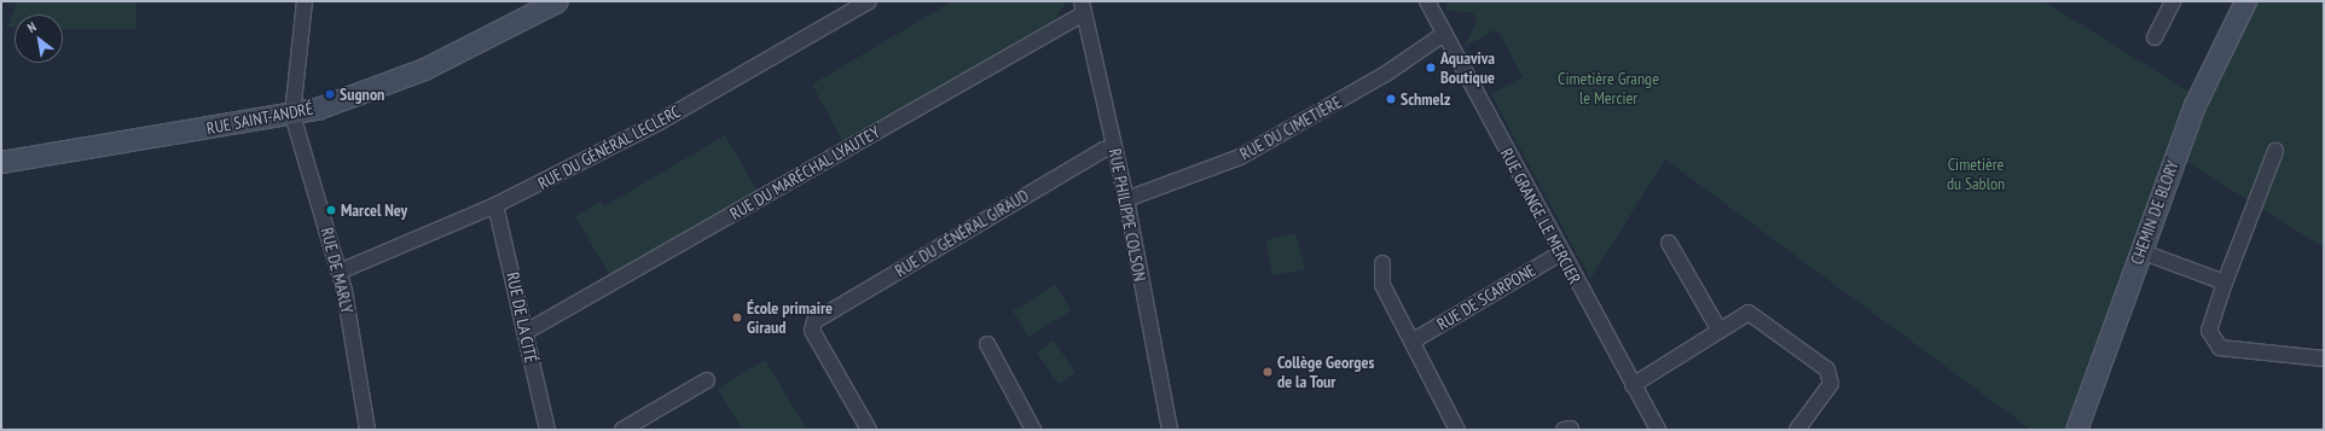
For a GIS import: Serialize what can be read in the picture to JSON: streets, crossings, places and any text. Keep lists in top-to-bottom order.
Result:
{
  "streets": {
    "street": [
      "RUE SAINT-ANDRÉ",
      "RUE DU CIMETIÈRE",
      "RUE DU GÉNÉRAL LECLERC",
      "RUE DU MARÉCHAL LYAUTEY",
      "CHEMIN DE BLORY",
      "RUE PHILIPPE COLSON",
      "RUE GRANGE LE MERCIER",
      "RUE DU GÉNÉRAL GIRAUD",
      "RUE DE MARLY",
      "RUE DE SCARPONE",
      "RUE DE LA CITÉ"
    ]
  },
  "crossings": [
    ["RUE SAINT-ANDRÉ", "RUE DE MARLY"],
    ["RUE DU CIMETIÈRE", "RUE PHILIPPE COLSON"],
    ["RUE DU CIMETIÈRE", "RUE GRANGE LE MERCIER"],
    ["RUE DU GÉNÉRAL LECLERC", "RUE DE MARLY"],
    ["RUE DU GÉNÉRAL LECLERC", "RUE DE LA CITÉ"],
    ["RUE DU MARÉCHAL LYAUTEY", "RUE PHILIPPE COLSON"],
    ["RUE DU MARÉCHAL LYAUTEY", "RUE DE LA CITÉ"],
    ["RUE PHILIPPE COLSON", "RUE DU GÉNÉRAL GIRAUD"],
    ["RUE GRANGE LE MERCIER", "RUE DE SCARPONE"]
  ],
  "parks": ["Cimetière Grange le Mercier", "Cimetière du Sablon"],
  "places": [
    "Aquaviva Boutique",
    "Sugnon",
    "Schmelz",
    "Marcel Ney",
    "École primaire Giraud",
    "Collège Georges de la Tour"
  ],
  "north": "top left"
}
